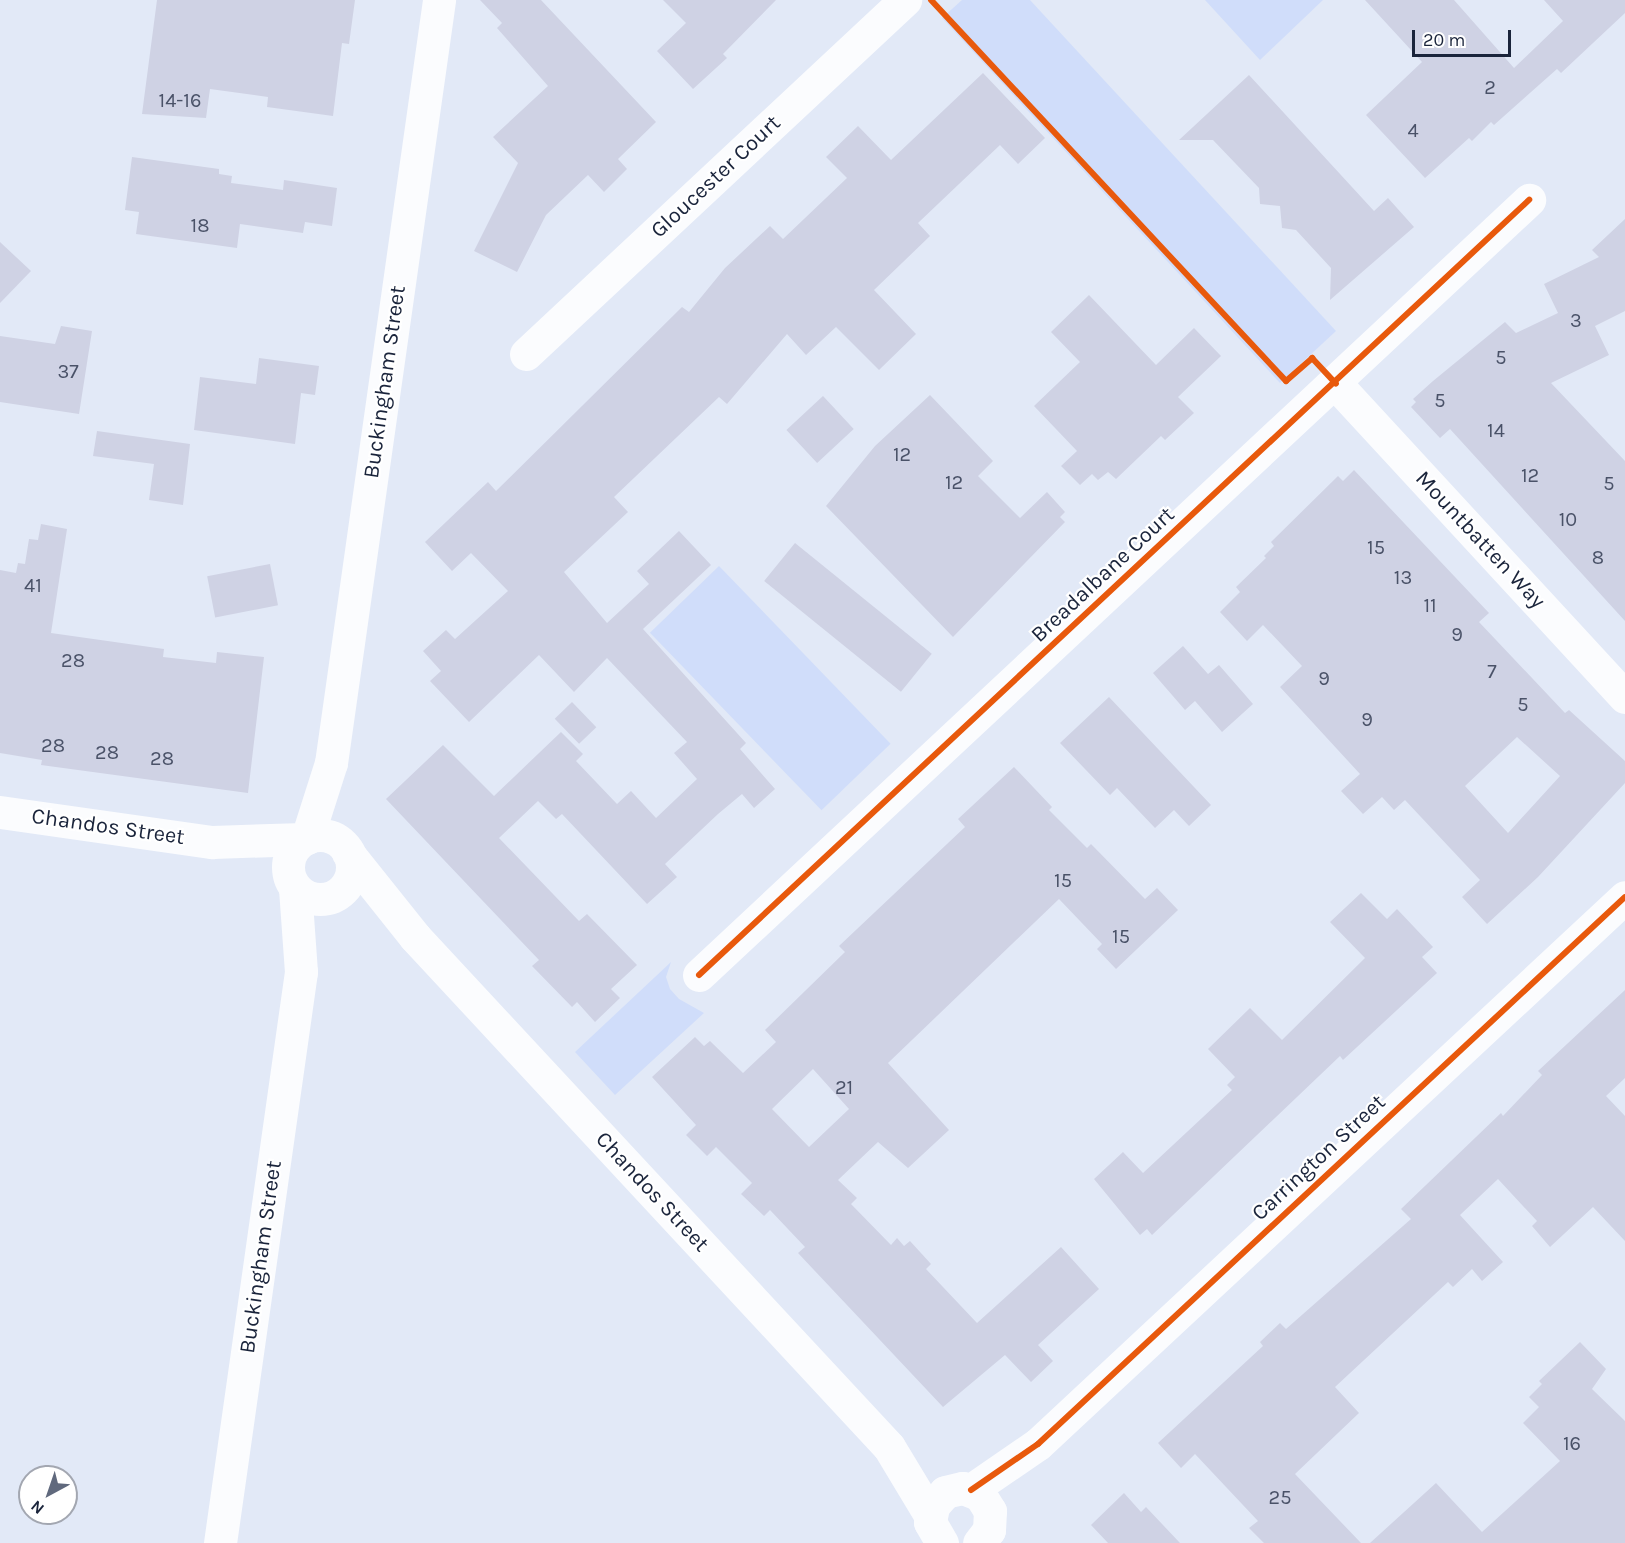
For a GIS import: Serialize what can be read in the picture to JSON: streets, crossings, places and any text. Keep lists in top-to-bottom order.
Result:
{
  "streets": {
    "street": [
      "Gloucester Court",
      "Buckingham Street",
      "Mountbatten Way",
      "Breadalbane Court",
      "Chandos Street",
      "Carrington Street"
    ]
  },
  "crossings": [
    ["Buckingham Street", "Chandos Street"],
    ["Mountbatten Way", "Breadalbane Court"]
  ],
  "house_numbers": [
    "2",
    "14-16",
    "4",
    "18",
    "3",
    "5",
    "37",
    "5",
    "14",
    "12",
    "12",
    "12",
    "5",
    "10",
    "15",
    "8",
    "13",
    "41",
    "11",
    "9",
    "28",
    "7",
    "9",
    "5",
    "9",
    "28",
    "28",
    "28",
    "15",
    "15",
    "21",
    "16",
    "25"
  ],
  "scale_bar": "20 m",
  "north": "bottom left"
}
